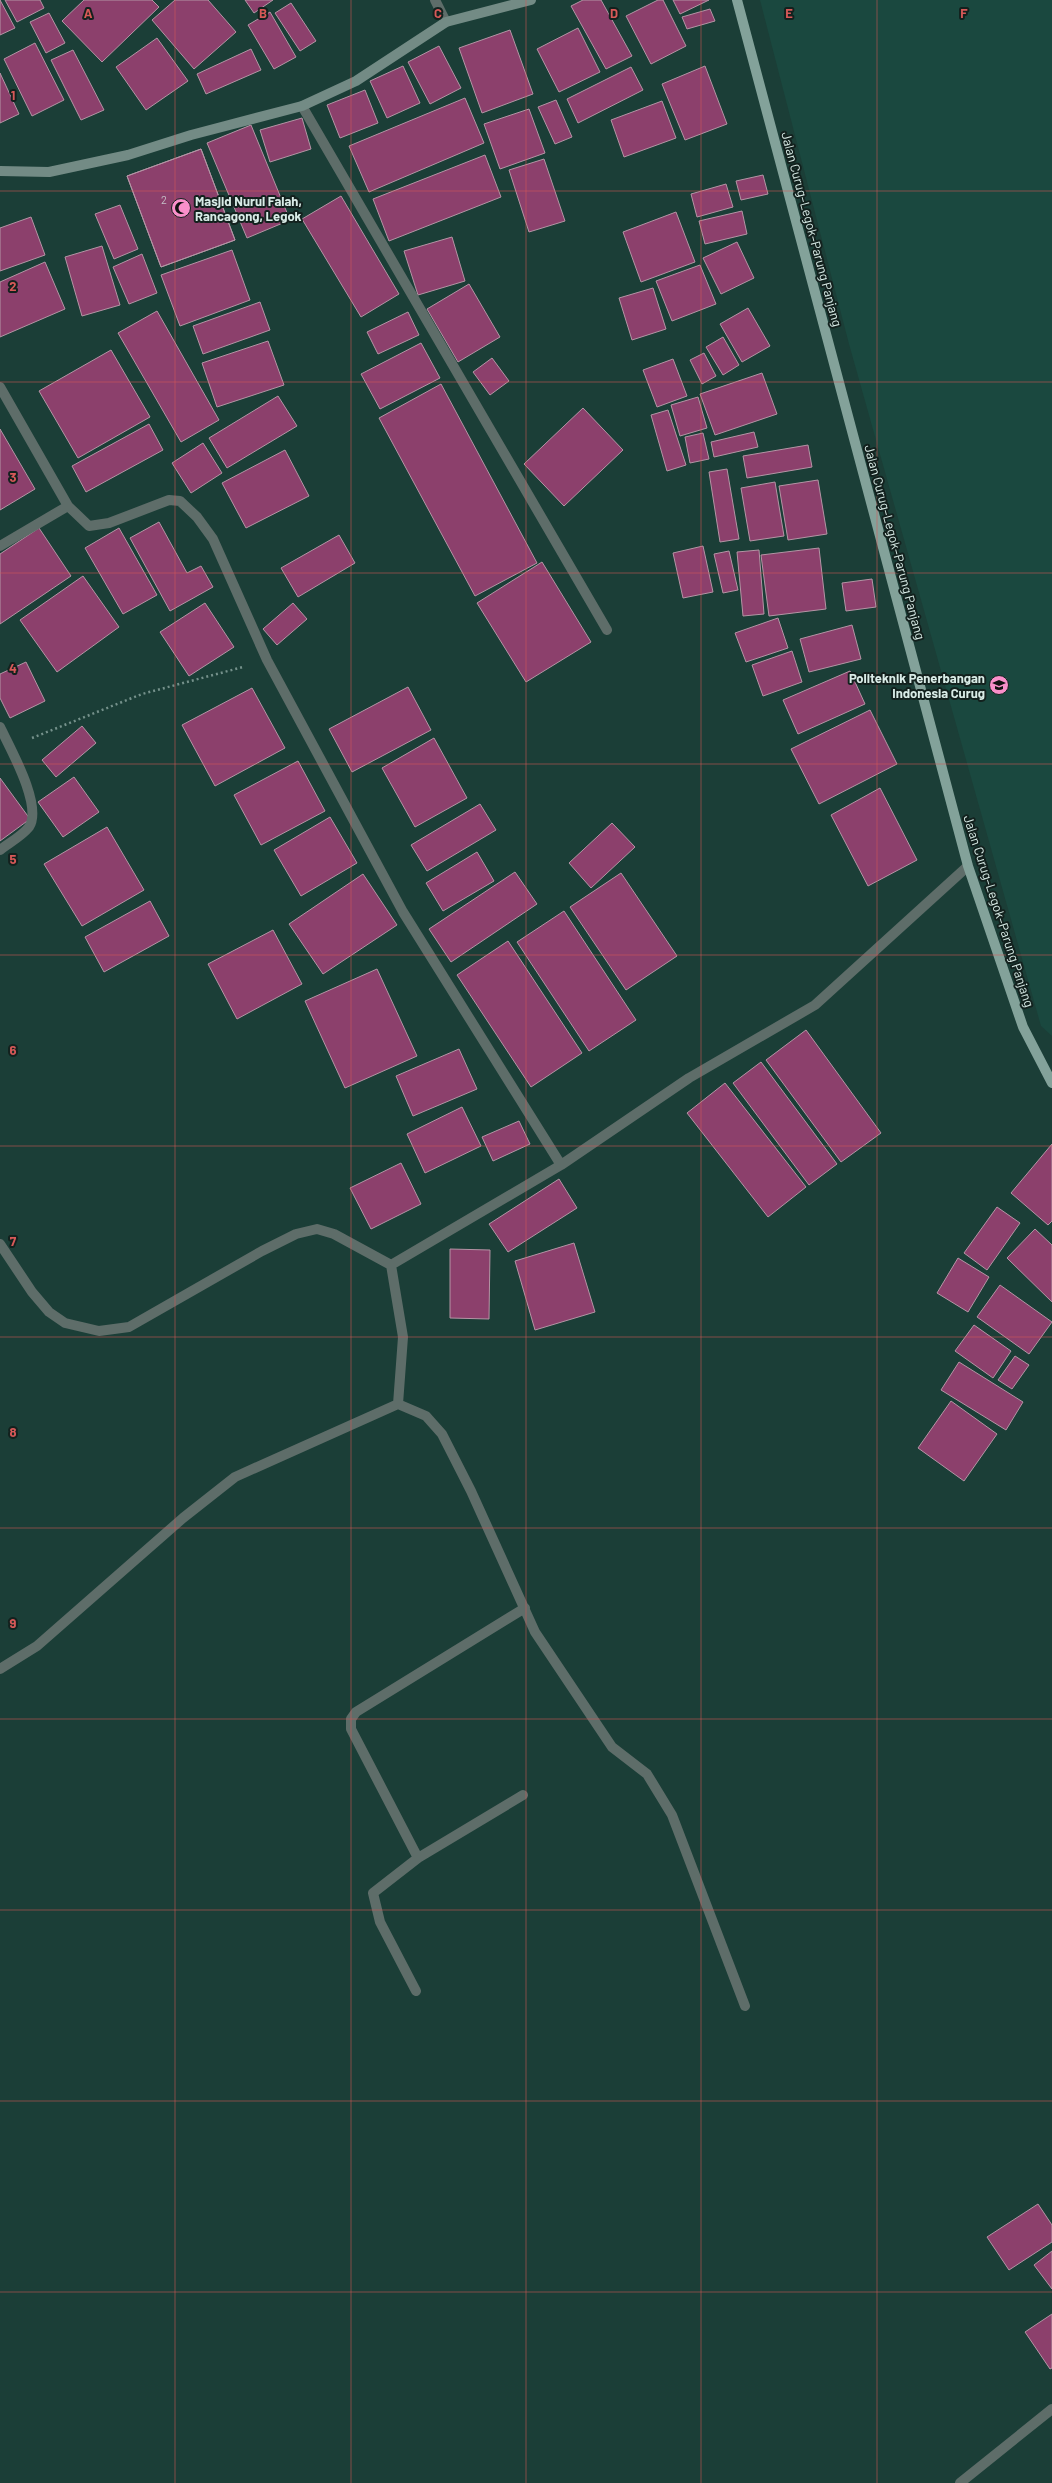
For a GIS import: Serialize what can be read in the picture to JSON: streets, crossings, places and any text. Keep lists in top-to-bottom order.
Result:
{
  "streets": {
    "main road": ["Jalan Curug–Legok–Parung Panjang"]
  },
  "places": {
    "mosque": ["Masjid Nurul Falah, Rancagong, Legok"],
    "school or university": ["Politeknik Penerbangan Indonesia Curug"]
  },
  "house_numbers": ["2"],
  "grid": {
    "columns": [
      "A",
      "B",
      "C",
      "D",
      "E",
      "F"
    ],
    "rows": [
      "1",
      "2",
      "3",
      "4",
      "5",
      "6",
      "7",
      "8",
      "9"
    ]
  }
}
